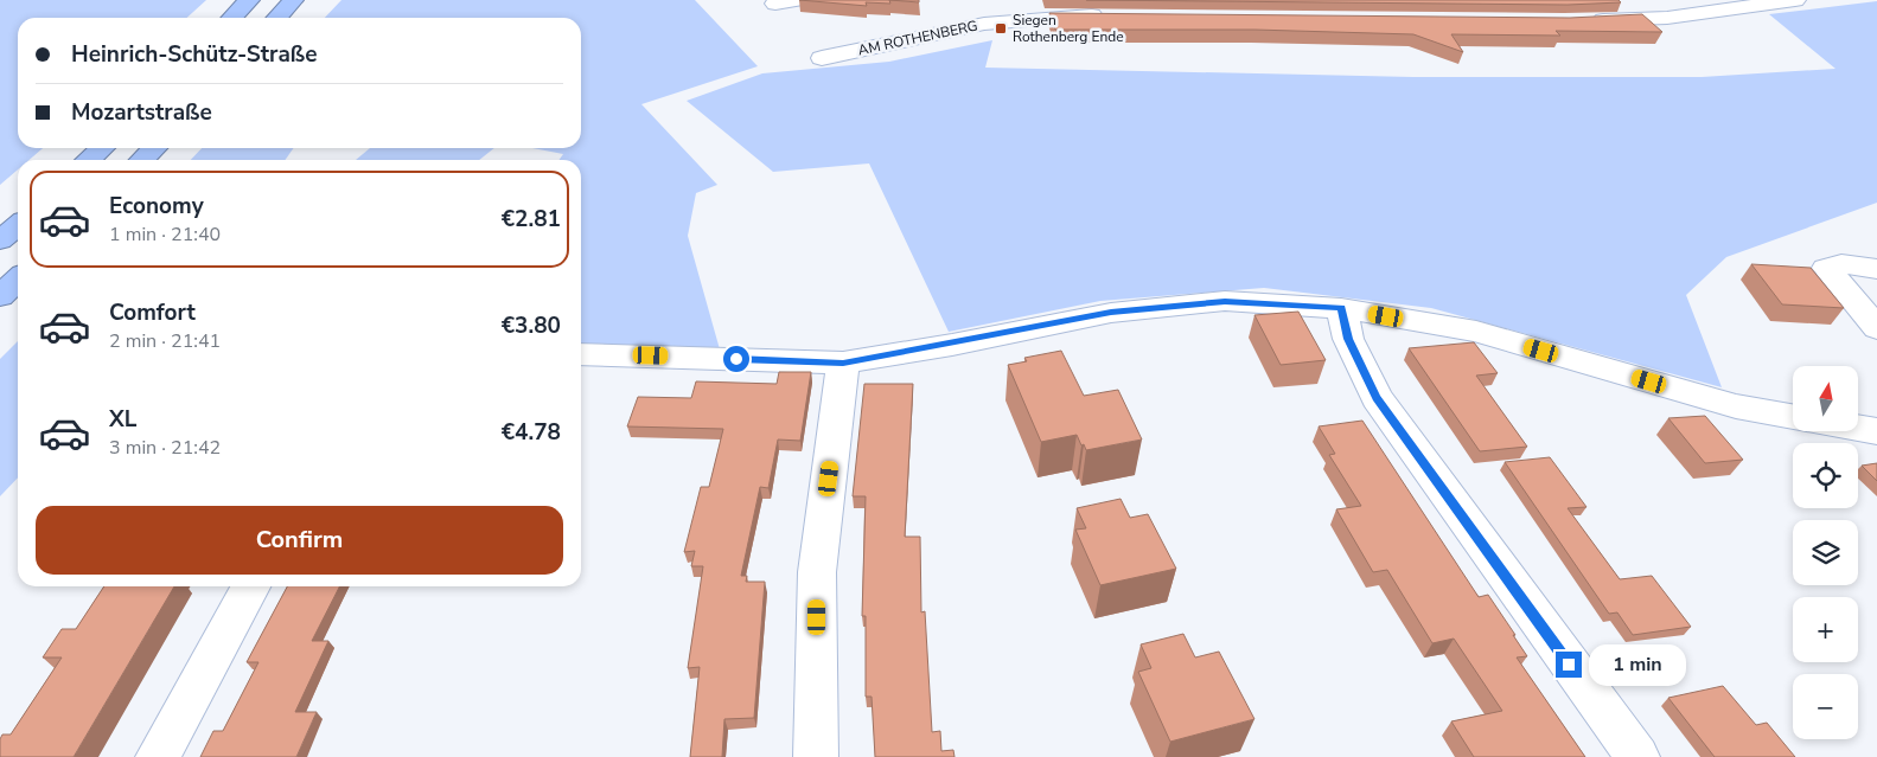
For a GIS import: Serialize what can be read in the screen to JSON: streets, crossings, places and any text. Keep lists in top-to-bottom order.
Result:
{
  "streets": {
    "street": ["AM ROTHENBERG"]
  },
  "places": {
    "transit": ["Siegen Rothenberg Ende"]
  },
  "north": "top",
  "page": {
    "banner": ["Heinrich-Schütz-Straße", "Mozartstraße"],
    "list": [
      {
        "name": "Economy",
        "note": "1 min · 21:40",
        "value": "€2.81"
      },
      {
        "name": "Comfort",
        "note": "2 min · 21:41",
        "value": "€3.80"
      },
      {
        "name": "XL",
        "note": "3 min · 21:42",
        "value": "€4.78"
      }
    ],
    "map_buttons": ["+", "−"],
    "buttons": "Confirm",
    "bubble": "1 min"
  }
}
